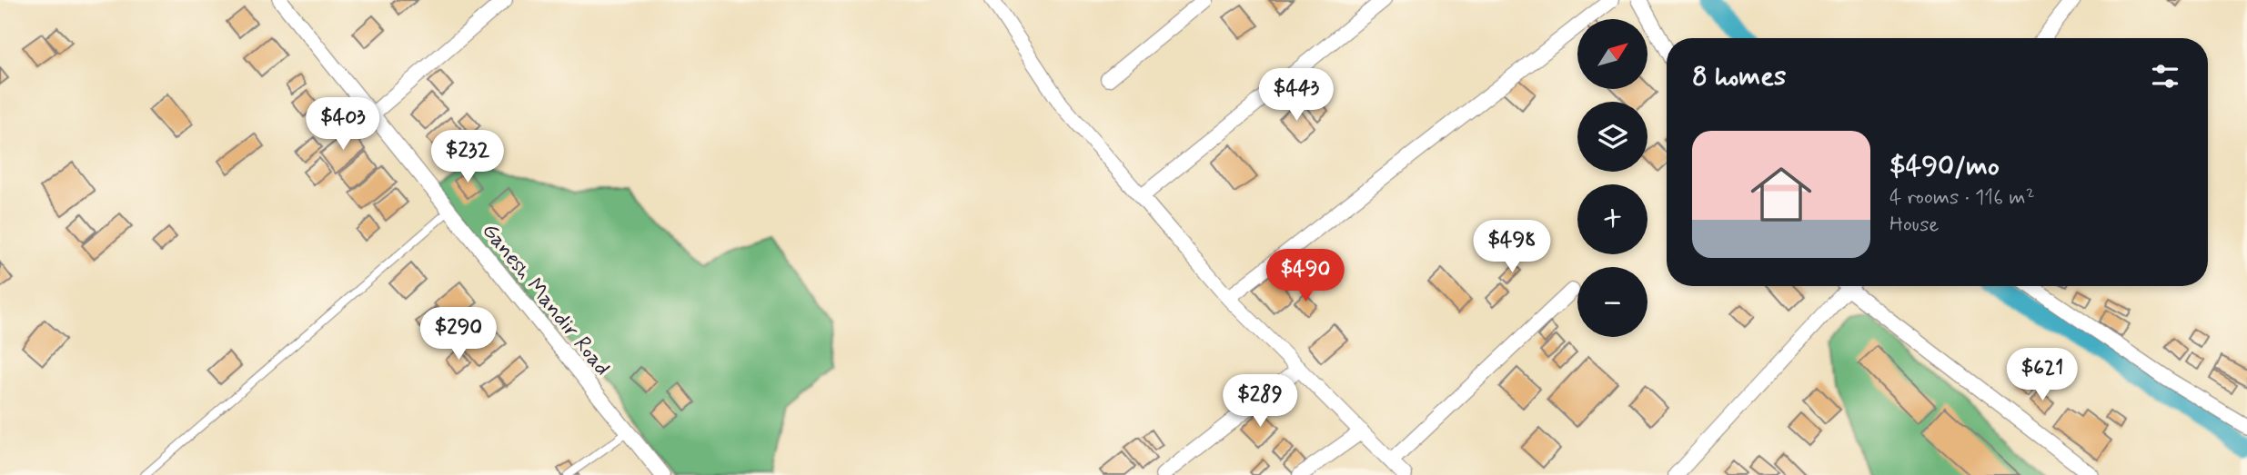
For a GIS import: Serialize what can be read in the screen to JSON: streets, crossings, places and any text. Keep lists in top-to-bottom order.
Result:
{
  "streets": {
    "street": ["Ganesh Mandir Road"]
  },
  "north": "top right",
  "page": {
    "map_buttons": ["+", "−"],
    "heading": "8 homes",
    "price": [
      "$443",
      "$403",
      "$232",
      "$498",
      "$490",
      "$290",
      "$621",
      "$289"
    ],
    "list": [
      {
        "name": "$490/mo",
        "note": "4 rooms · 116 m² · House"
      }
    ]
  }
}
